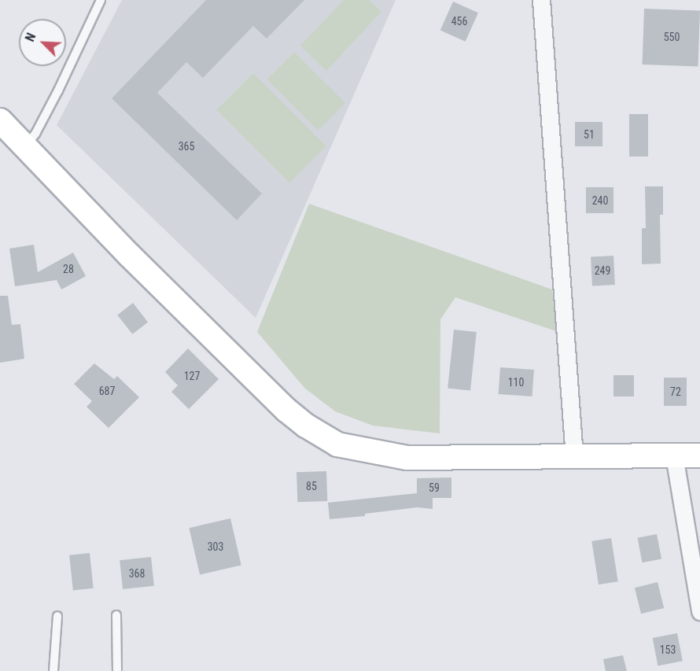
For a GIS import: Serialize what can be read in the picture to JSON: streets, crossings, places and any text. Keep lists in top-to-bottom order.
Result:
{
  "house_numbers": [
    "456",
    "550",
    "51",
    "365",
    "240",
    "28",
    "249",
    "127",
    "110",
    "687",
    "72",
    "85",
    "59",
    "303",
    "368",
    "153"
  ],
  "north": "top left"
}
